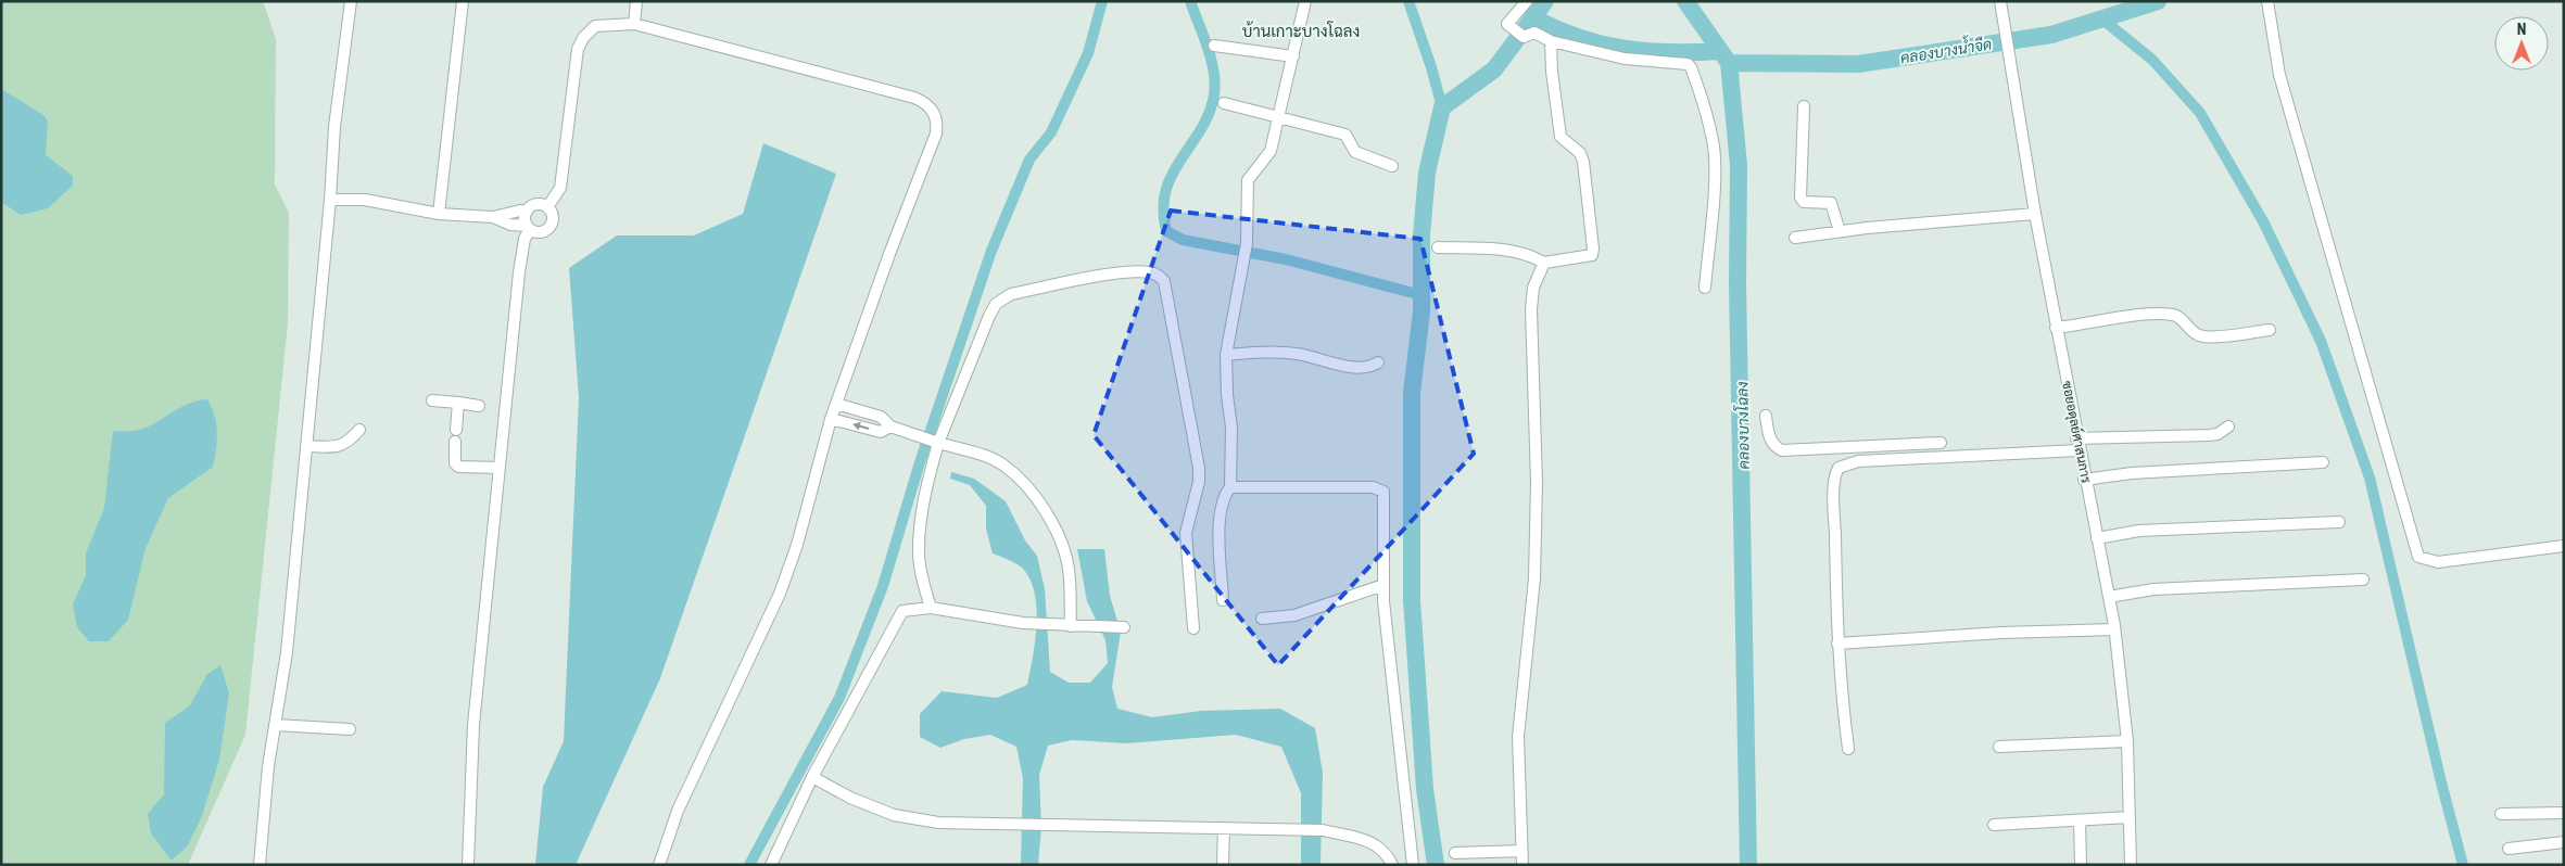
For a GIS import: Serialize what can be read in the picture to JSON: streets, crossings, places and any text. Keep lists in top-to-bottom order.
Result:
{
  "streets": {
    "street": ["ซอยอดุลย์ศาสนการ"]
  },
  "districts": ["บ้านเกาะบางโฉลง"],
  "water": ["คลองบางน้ำจืด", "คลองบางโฉลง"],
  "north": "top"
}
